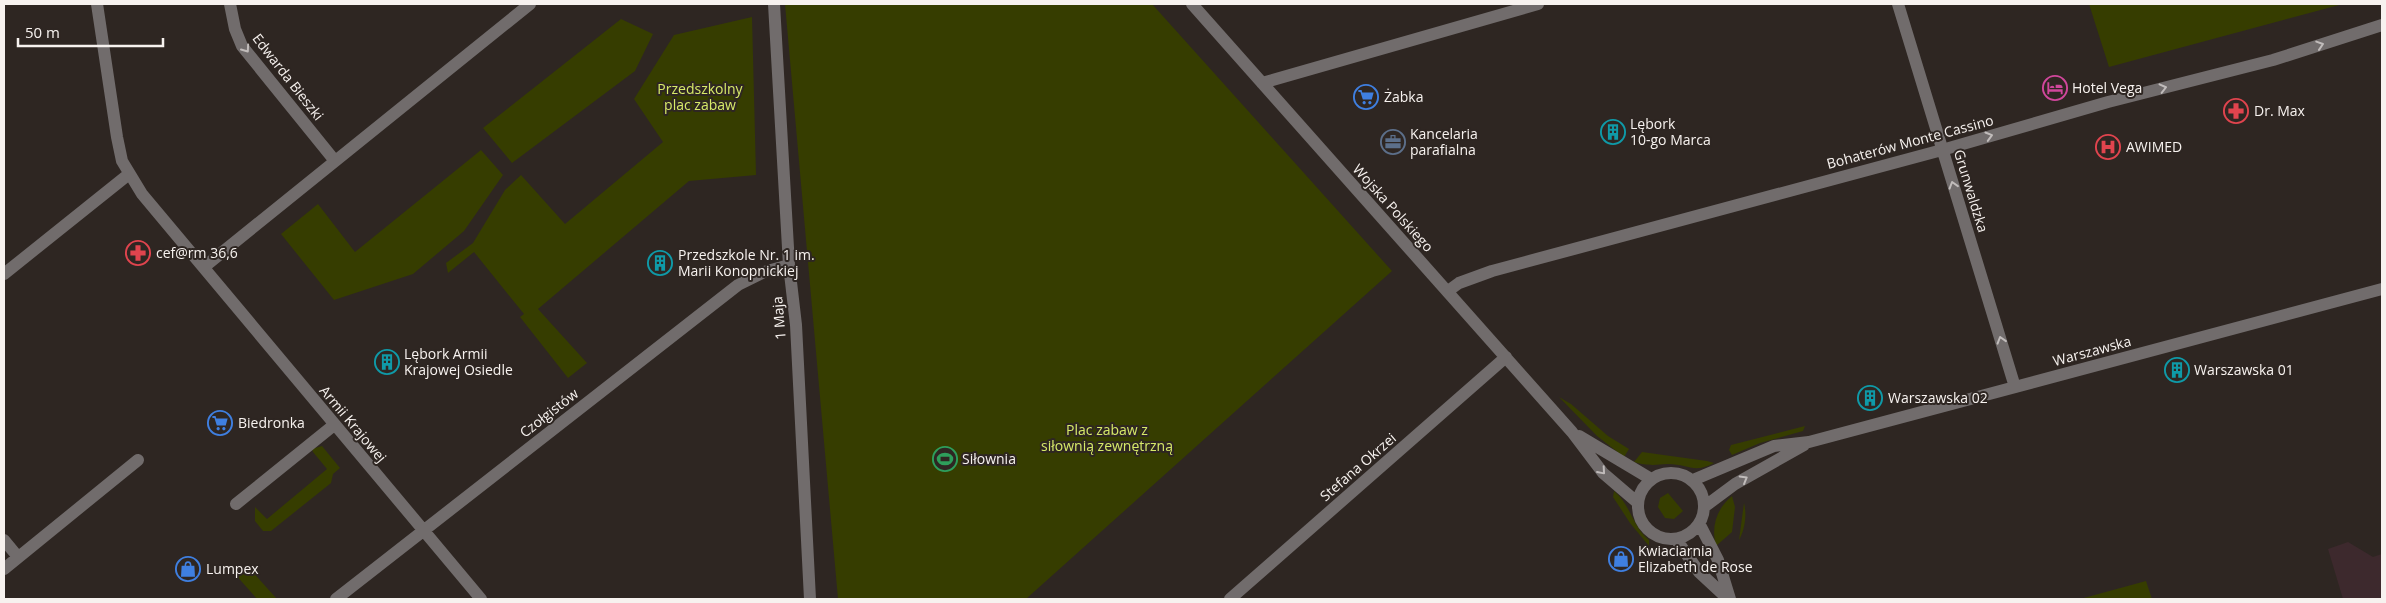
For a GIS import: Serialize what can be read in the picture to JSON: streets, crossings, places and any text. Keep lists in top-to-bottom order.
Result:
{
  "streets": {
    "street": [
      "Edwarda Bieszki",
      "Bohaterów Monte Cassino",
      "Grunwaldzka",
      "Wojska Polskiego",
      "1 Maja",
      "Warszawska",
      "Czołgistów",
      "Armii Krajowej",
      "Stefana Okrzei"
    ]
  },
  "crossings": [
    ["Bohaterów Monte Cassino", "Grunwaldzka"],
    ["Bohaterów Monte Cassino", "Wojska Polskiego"],
    ["Grunwaldzka", "Warszawska"],
    ["Wojska Polskiego", "Warszawska"],
    ["Wojska Polskiego", "Stefana Okrzei"],
    ["1 Maja", "Czołgistów"],
    ["Czołgistów", "Armii Krajowej"]
  ],
  "one_way": ["Edwarda Bieszki", "Bohaterów Monte Cassino", "Grunwaldzka"],
  "parks": ["Przedszkolny plac zabaw", "Plac zabaw z siłownią zewnętrzną"],
  "places": {
    "hotel": ["Hotel Vega"],
    "supermarket": ["Żabka", "Biedronka"],
    "pharmacy": ["Dr. Max", "cef@rm 36,6"],
    "building": [
      "Lębork 10-go Marca",
      "Przedszkole Nr. 1 im. Marii Konopnickiej",
      "Lębork Armii Krajowej Osiedle",
      "Warszawska 01",
      "Warszawska 02"
    ],
    "office": ["Kancelaria parafialna"],
    "hospital": ["AWIMED"],
    "sports": ["Siłownia"],
    "shop": ["Kwiaciarnia Elizabeth de Rose", "Lumpex"]
  },
  "scale_bar": "50 m"
}
